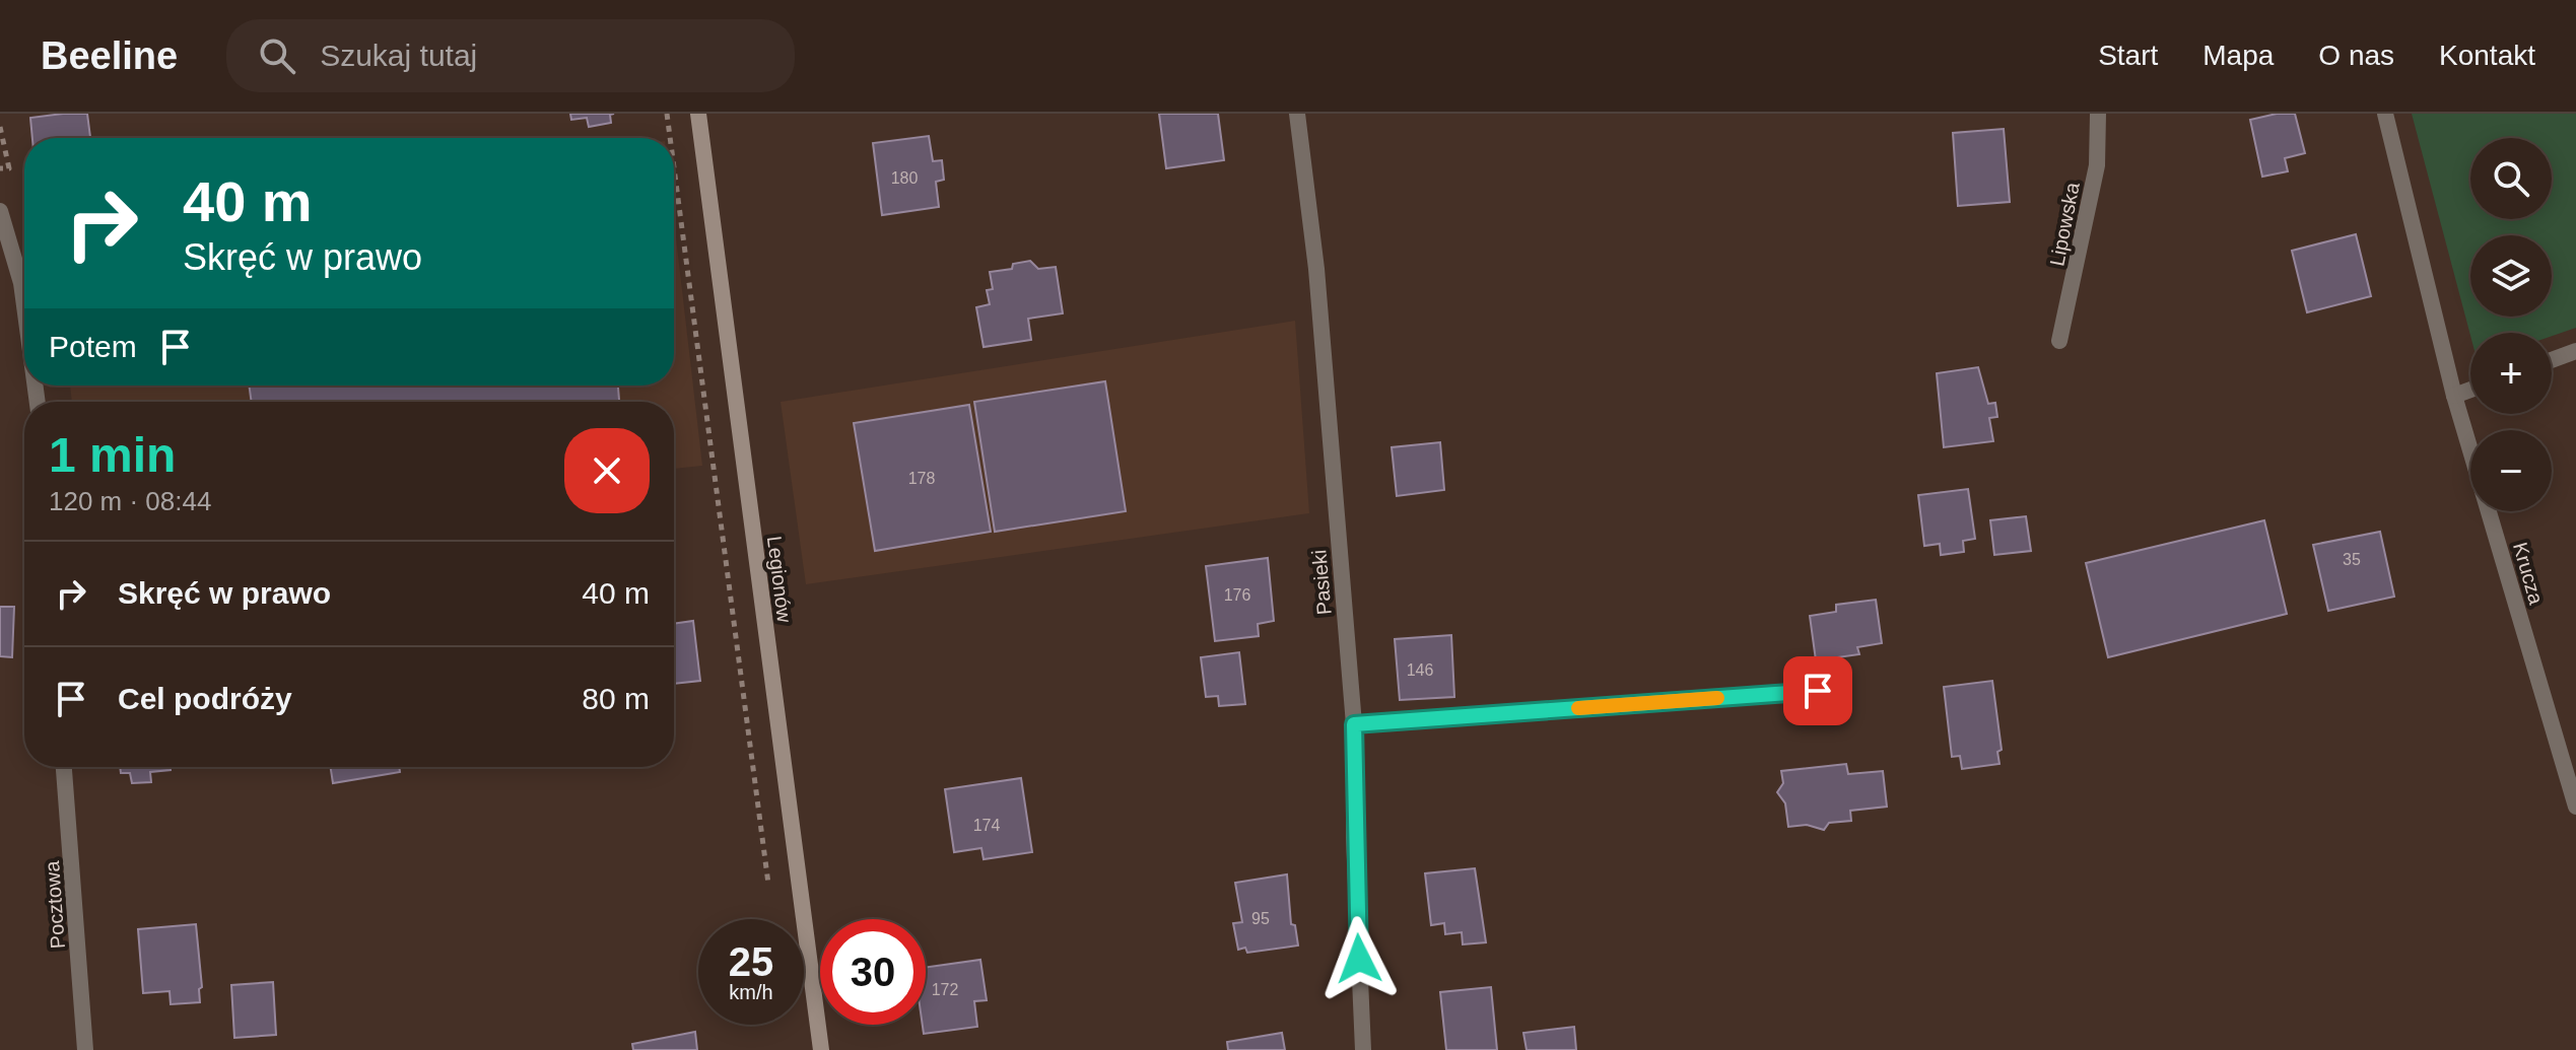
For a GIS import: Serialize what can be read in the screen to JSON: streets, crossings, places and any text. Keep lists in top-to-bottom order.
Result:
{
  "streets": {
    "street": [
      "Lipowska",
      "Krucza",
      "Legionów",
      "Pasieki",
      "Pocztowa"
    ]
  },
  "house_numbers": [
    "180",
    "178",
    "35",
    "176",
    "146",
    "174",
    "95",
    "172"
  ],
  "page": {
    "header": "Beeline",
    "search": "Szukaj tutaj",
    "nav": [
      "Start",
      "Mapa",
      "O nas",
      "Kontakt"
    ],
    "map_buttons": ["+", "−"],
    "turn": ["40 m", "Skręć w prawo"],
    "then": "Potem",
    "heading": ["1 min", "120 m · 08:44"],
    "list": [
      {
        "name": "Skręć w prawo",
        "value": "40 m"
      },
      {
        "name": "Cel podróży",
        "value": "80 m"
      }
    ],
    "speed": "25 km/h",
    "limit": "30"
  }
}
